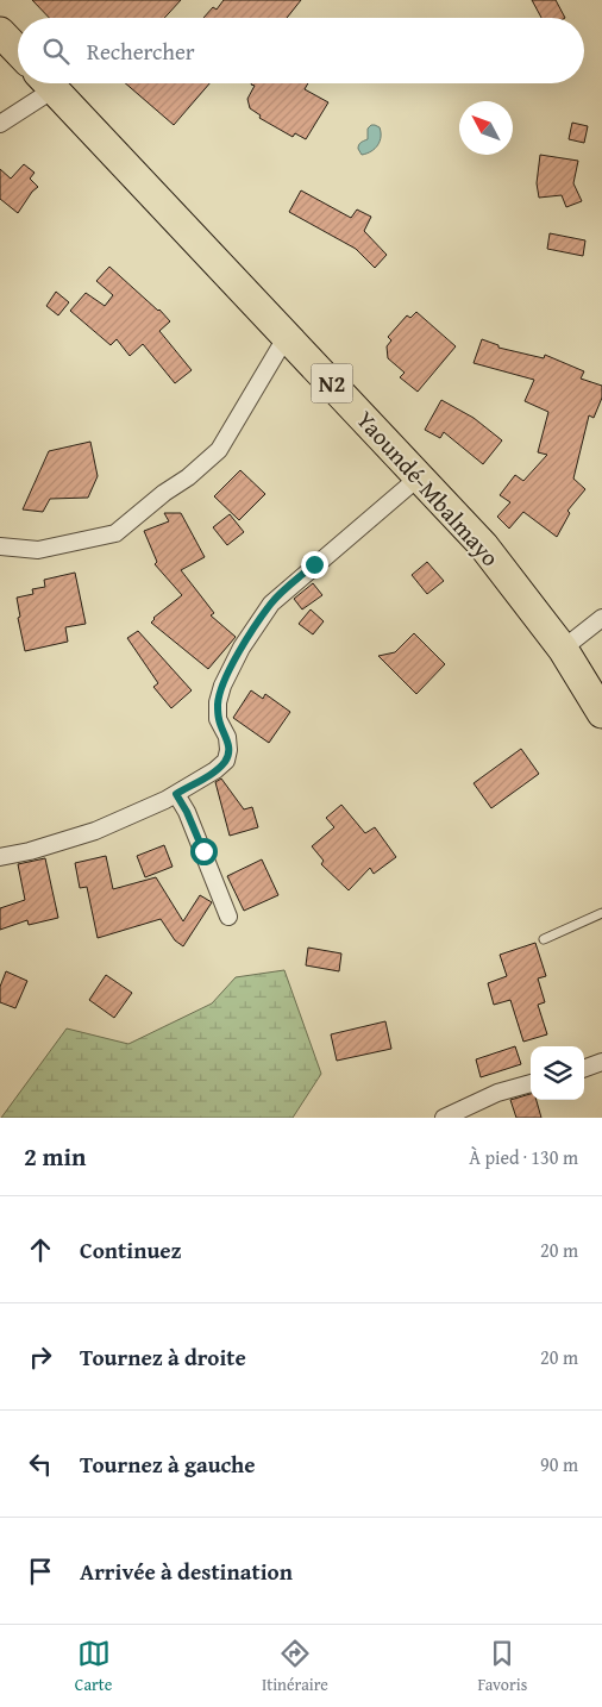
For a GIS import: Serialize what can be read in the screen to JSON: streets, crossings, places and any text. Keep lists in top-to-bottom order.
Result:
{
  "streets": {
    "highway": ["N2", "Yaoundé-Mbalmayo"]
  },
  "north": "top left",
  "page": {
    "search": "Rechercher",
    "heading": ["2 min", "À pied · 130 m"],
    "list": [
      ["Continuez", "20 m"],
      ["Tournez à droite", "20 m"],
      ["Tournez à gauche", "90 m"],
      "Arrivée à destination"
    ],
    "nav": ["Carte", "Itinéraire", "Favoris"]
  }
}
